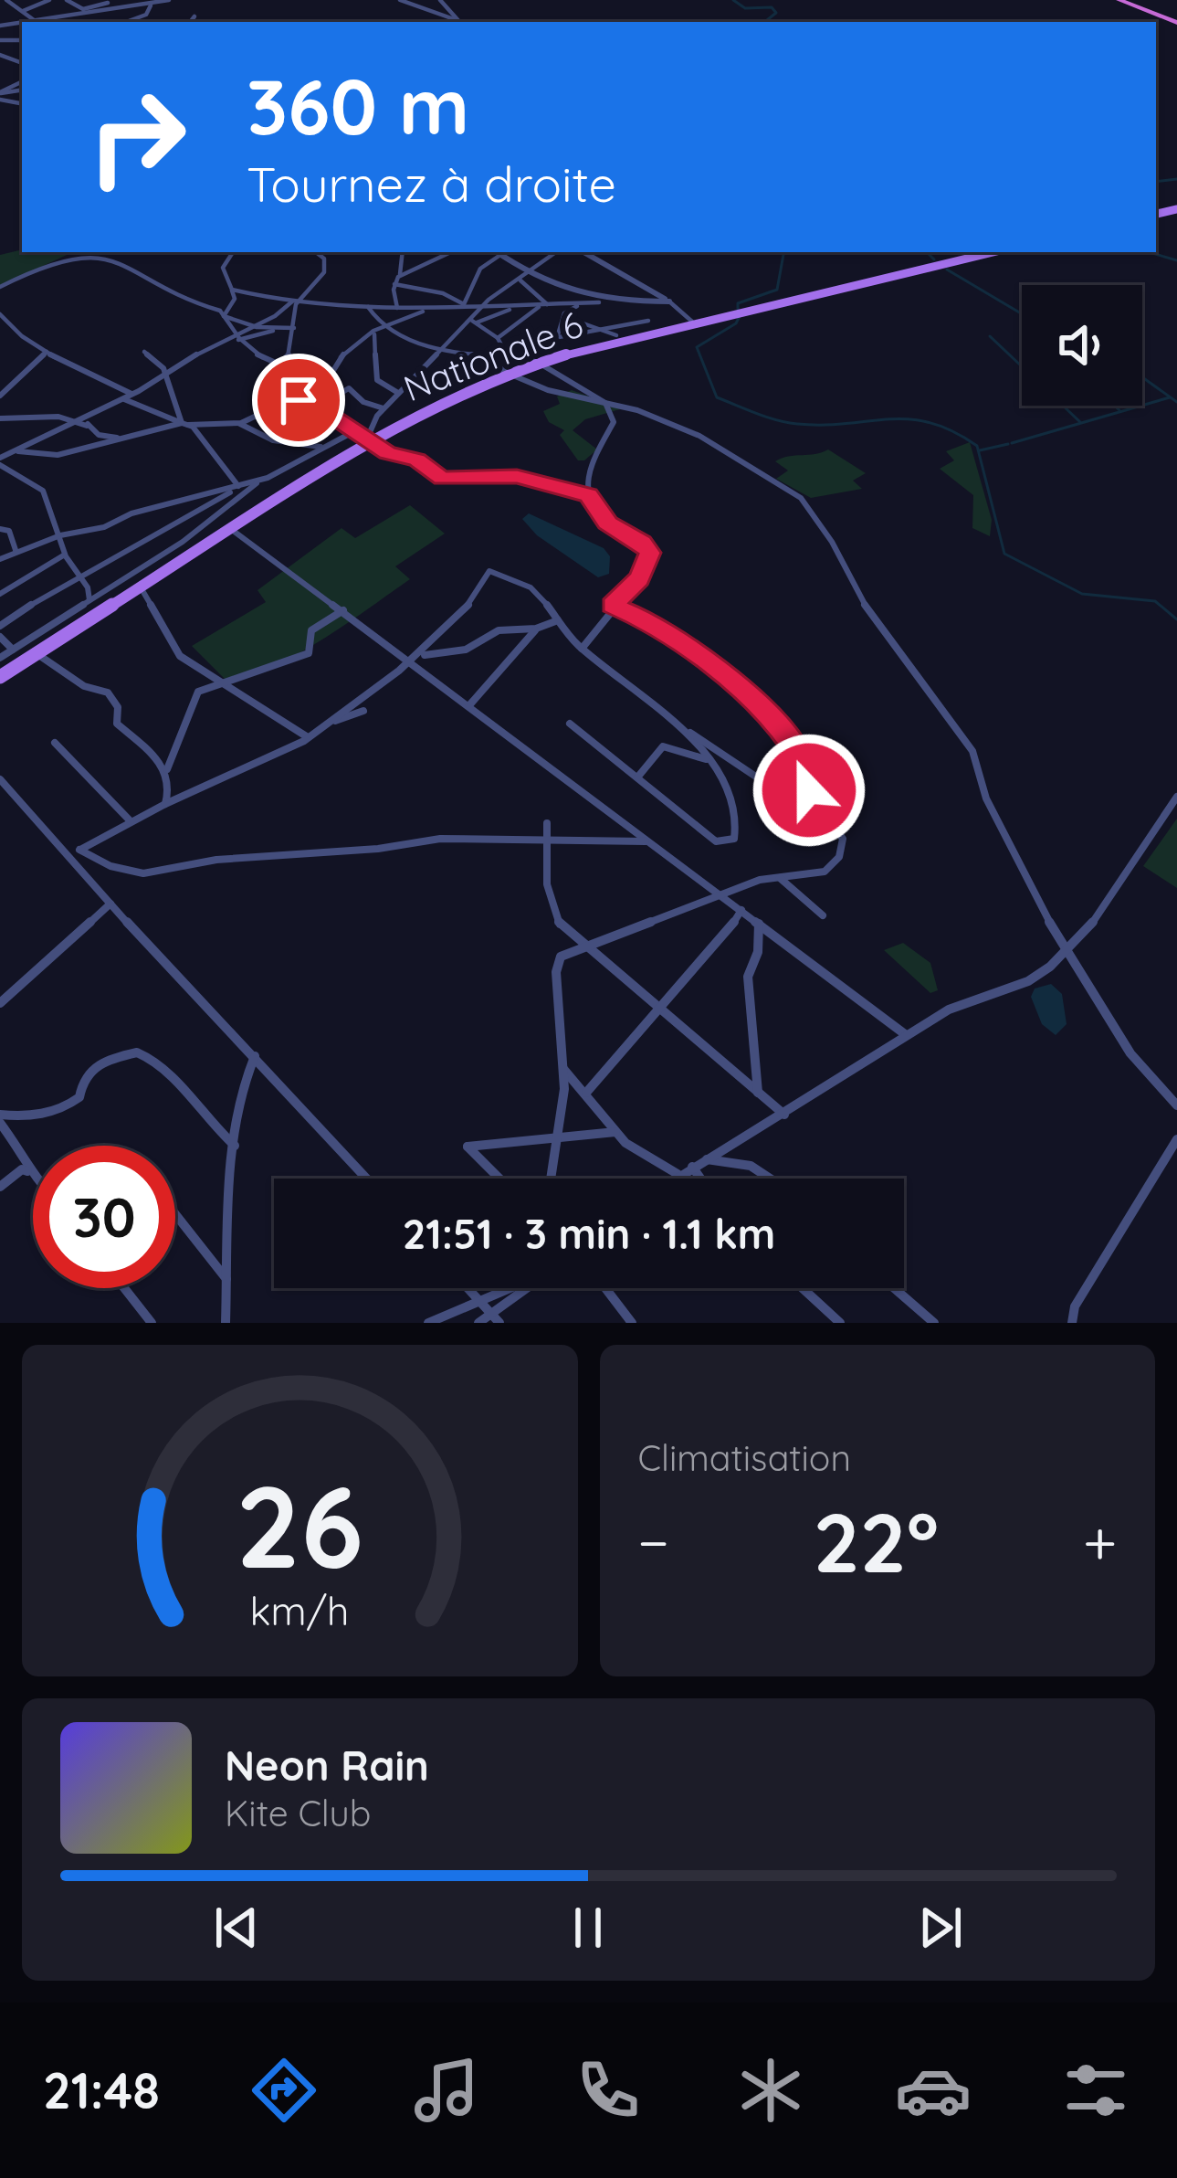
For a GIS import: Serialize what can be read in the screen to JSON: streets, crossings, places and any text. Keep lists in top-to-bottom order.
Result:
{
  "streets": {
    "main road": ["Nationale 6"]
  },
  "page": {
    "turn": ["360 m", "Tournez à droite"],
    "limit": "30",
    "trip": "21:51 · 3 min · 1.1 km",
    "tile": "Climatisation",
    "heat": ["−", "22°", "+"],
    "song": ["Neon Rain", "Kite Club"],
    "tabs": "21:48",
    "gauge": ["26", "km/h"]
  }
}
